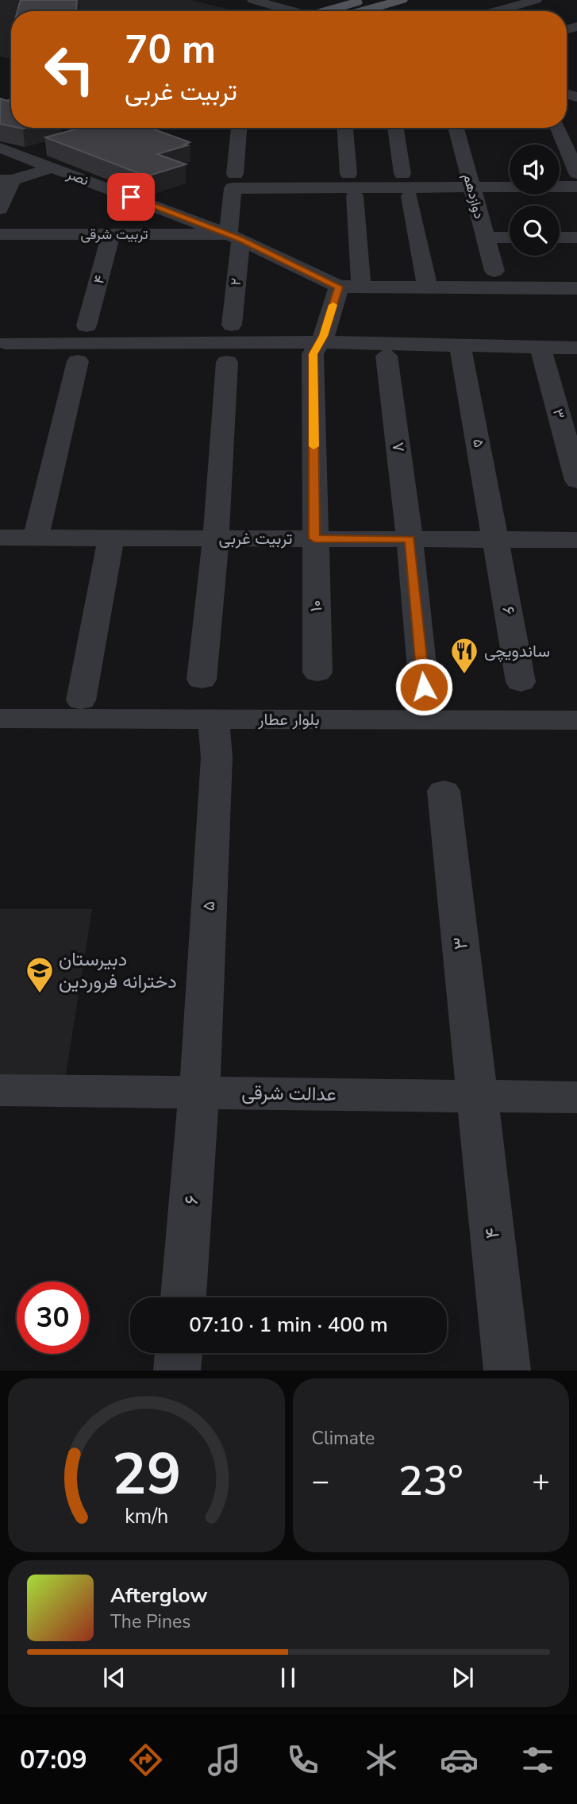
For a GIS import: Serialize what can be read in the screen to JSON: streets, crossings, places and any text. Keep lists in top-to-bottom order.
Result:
{
  "streets": {
    "street": [
      "نصر",
      "دوازدهم",
      "تربیت شرقی",
      "۴",
      "۲",
      "۳",
      "۵",
      "۷",
      "تربیت غربی",
      "۱۰",
      "۶",
      "بلوار عطار",
      "عدالت شرقی"
    ]
  },
  "crossings": [
    ["نصر", "تربیت شرقی"],
    ["نصر", "۲"],
    ["نصر", "۱۰"],
    ["دوازدهم", "۲"],
    ["تربیت شرقی", "۴"],
    ["تربیت شرقی", "۲"],
    ["۴", "۳"],
    ["۴", "عدالت شرقی"],
    ["۳", "عدالت شرقی"],
    ["۵", "تربیت غربی"],
    ["۵", "۶"],
    ["۵", "بلوار عطار"],
    ["۵", "عدالت شرقی"],
    ["۷", "تربیت غربی"],
    ["تربیت غربی", "۱۰"],
    ["تربیت غربی", "۶"],
    ["۶", "عدالت شرقی"]
  ],
  "places": {
    "restaurant": ["ساندویچی"],
    "school or university": ["دبیرستان دخترانه فروردین"]
  },
  "page": {
    "turn": ["70 m", "تربیت غربی"],
    "limit": "30",
    "trip": "07:10 · 1 min · 400 m",
    "tile": "Climate",
    "heat": ["−", "23°", "+"],
    "song": ["Afterglow", "The Pines"],
    "tabs": "07:09",
    "gauge": ["29", "km/h"]
  }
}
